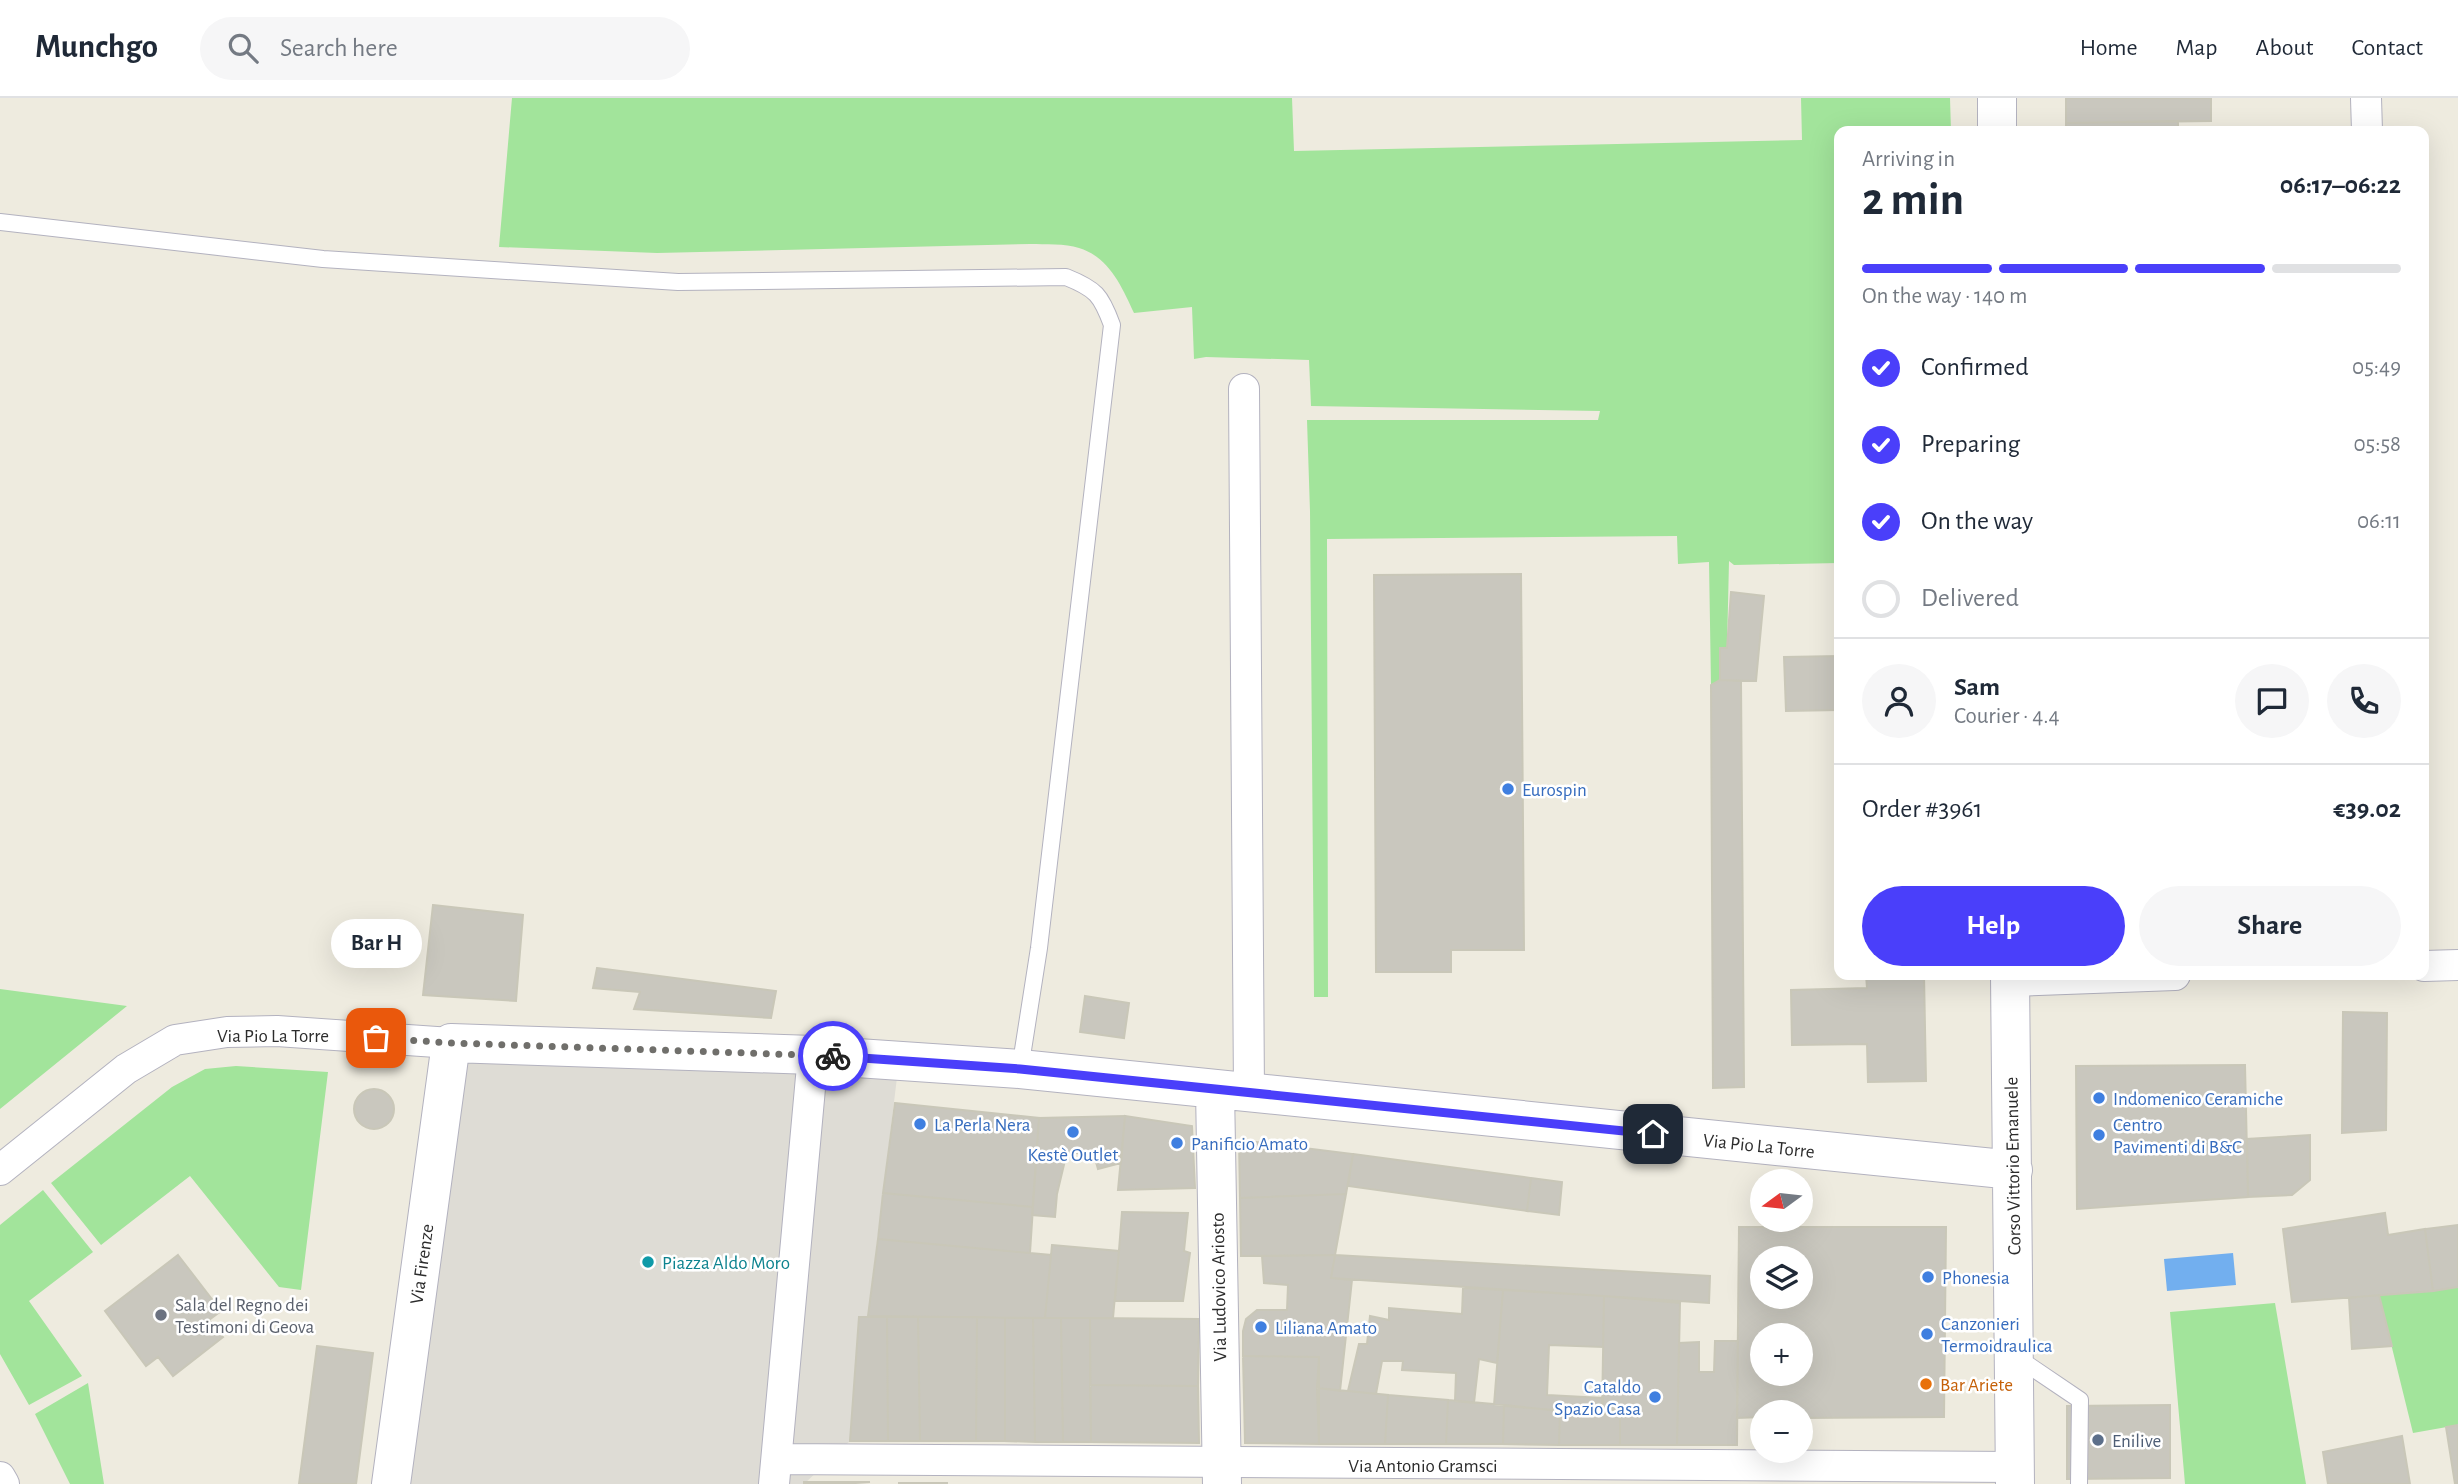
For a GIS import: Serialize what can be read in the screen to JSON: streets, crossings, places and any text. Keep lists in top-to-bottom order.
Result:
{
  "streets": {
    "main road": [
      "Via Pio La Torre",
      "Corso Vittorio Emanuele",
      "Via Firenze",
      "Via Ludovico Ariosto"
    ],
    "street": ["Via Antonio Gramsci"]
  },
  "crossings": [
    ["Via Pio La Torre", "Corso Vittorio Emanuele"],
    ["Via Pio La Torre", "Via Firenze"],
    ["Via Pio La Torre", "Via Ludovico Ariosto"],
    ["Corso Vittorio Emanuele", "Via Antonio Gramsci"],
    ["Via Ludovico Ariosto", "Via Antonio Gramsci"]
  ],
  "places": [
    "Eurospin",
    "Bar H",
    "Indomenico Ceramiche",
    "La Perla Nera",
    "Kestè Outlet",
    "Centro Pavimenti di B&C",
    "Panificio Amato",
    "Piazza Aldo Moro",
    "Phonesia",
    "Sala del Regno dei Testimoni di Geova",
    "Liliana Amato",
    "Canzonieri Termoidraulica",
    "Bar Ariete",
    "Cataldo Spazio Casa",
    "Enilive"
  ],
  "north": "left",
  "page": {
    "header": "Munchgo",
    "search": "Search here",
    "nav": [
      "Home",
      "Map",
      "About",
      "Contact"
    ],
    "heading": ["2 min", "Arriving in", "06:17–06:22"],
    "panel": [
      "Sam",
      "Courier · 4.4",
      "Order #3961",
      "€39.02"
    ],
    "bar": "On the way · 140 m",
    "list": [
      ["Confirmed", "05:49"],
      ["Preparing", "05:58"],
      ["On the way", "06:11"],
      "Delivered"
    ],
    "buttons": ["Help", "Share"],
    "bubble": "Bar H",
    "map_buttons": ["+", "−"]
  }
}
